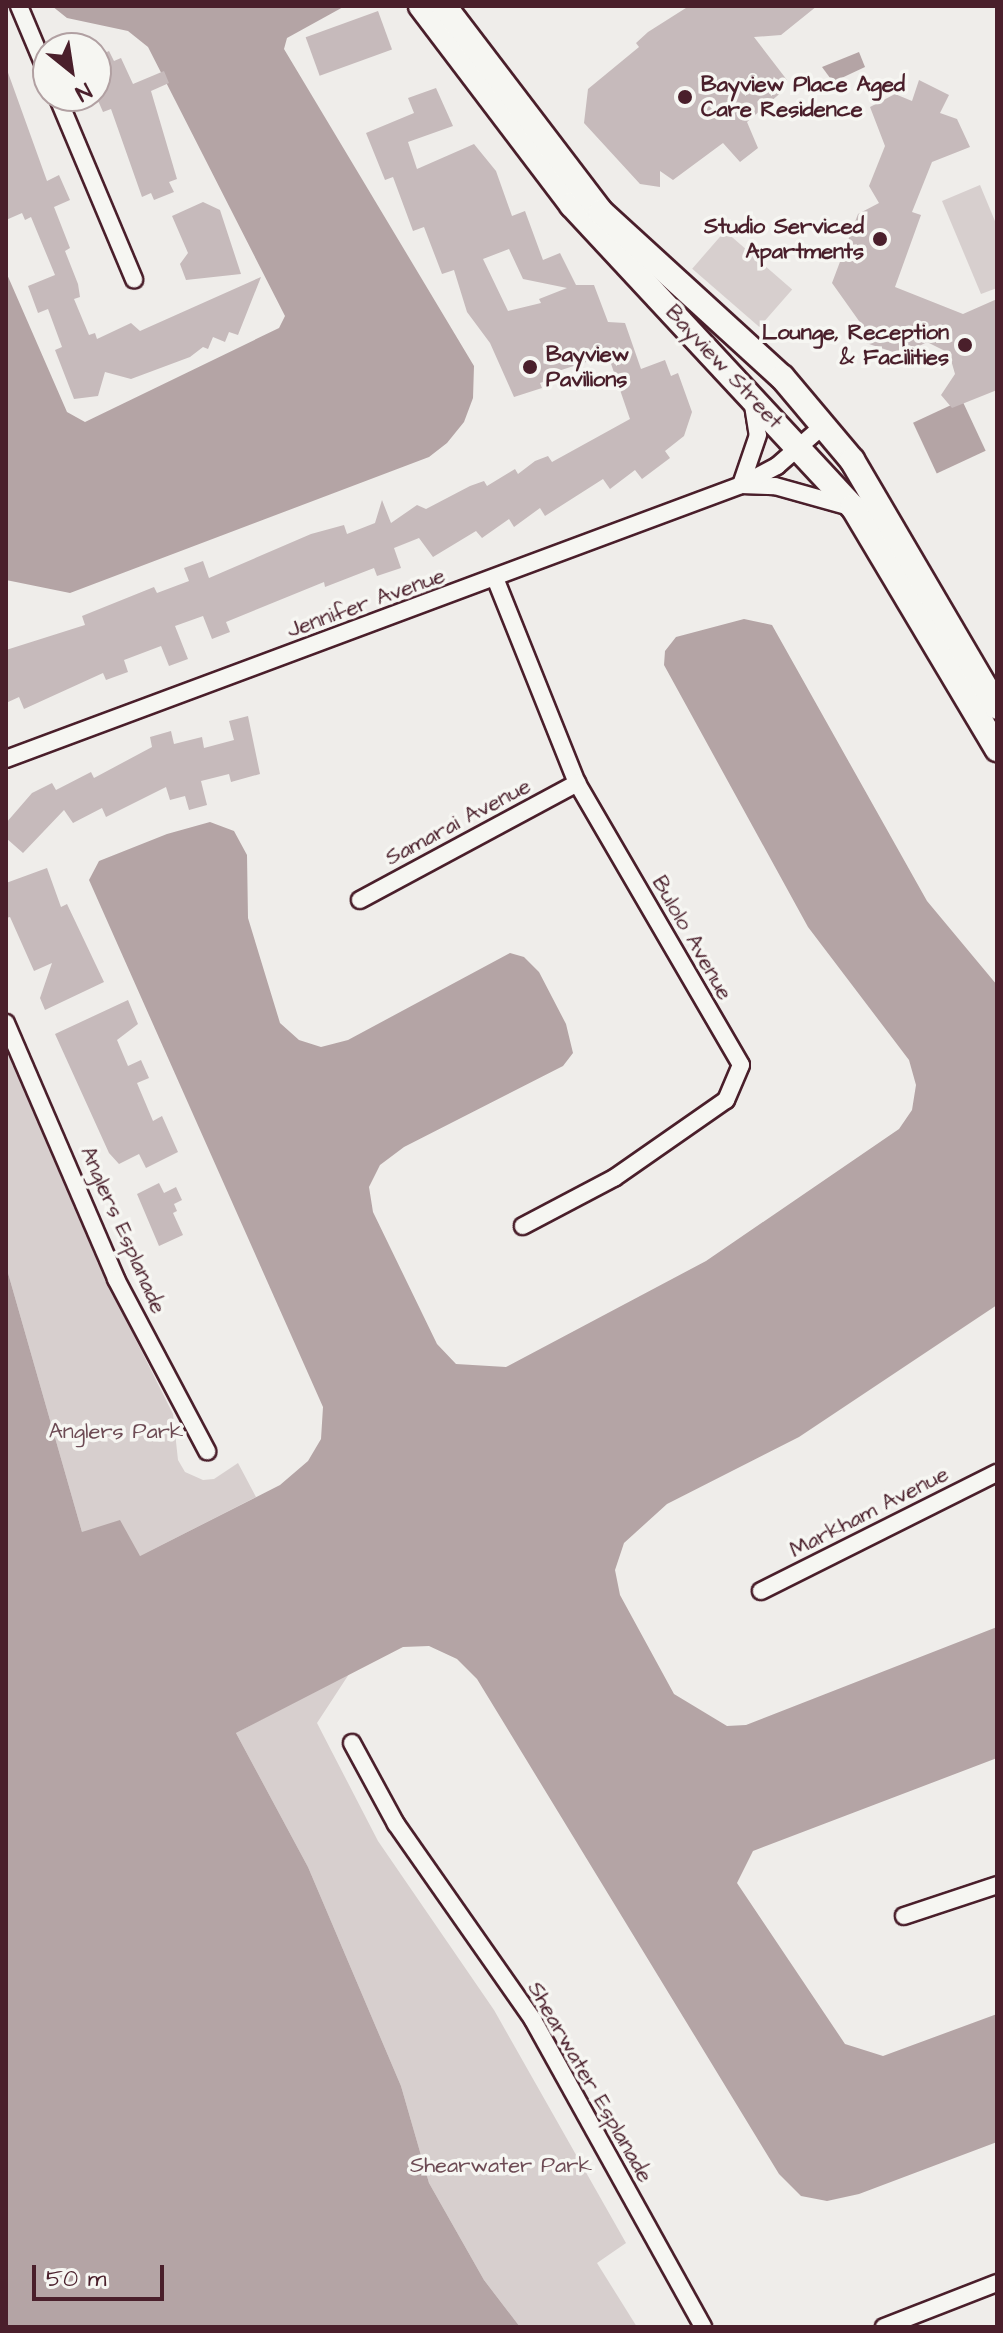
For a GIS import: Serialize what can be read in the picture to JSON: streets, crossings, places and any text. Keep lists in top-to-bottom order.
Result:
{
  "streets": {
    "main road": ["Bayview Street"],
    "street": [
      "Jennifer Avenue",
      "Samarai Avenue",
      "Bulolo Avenue",
      "Anglers Esplanade",
      "Markham Avenue",
      "Shearwater Esplanade"
    ]
  },
  "crossings": [
    ["Bayview Street", "Jennifer Avenue"],
    ["Jennifer Avenue", "Bulolo Avenue"],
    ["Samarai Avenue", "Bulolo Avenue"]
  ],
  "parks": ["Anglers Park", "Shearwater Park"],
  "places": [
    "Bayview Place Aged Care Residence",
    "Studio Serviced Apartments",
    "Lounge, Reception & Facilities",
    "Bayview Pavilions"
  ],
  "scale_bar": "50 m",
  "north": "bottom right"
}
